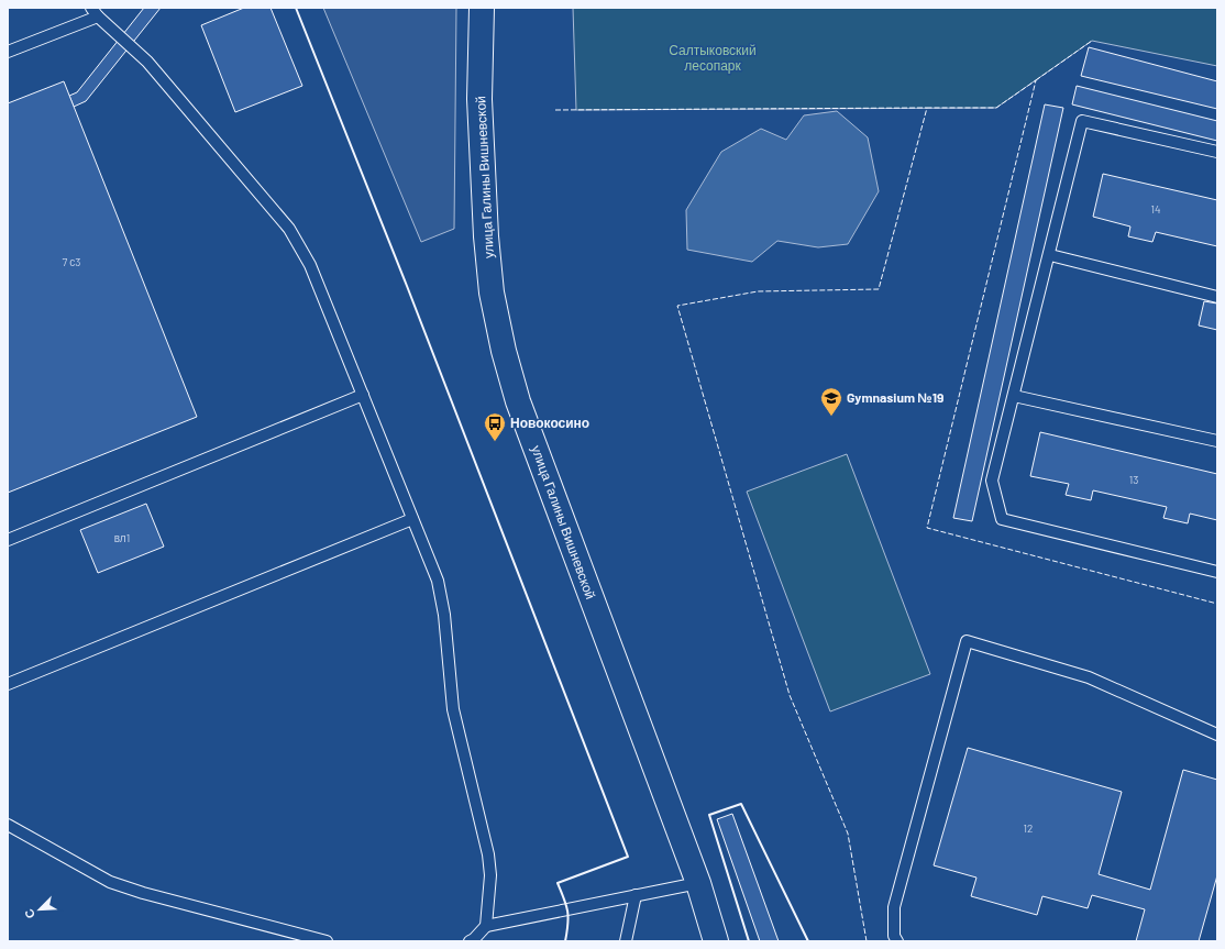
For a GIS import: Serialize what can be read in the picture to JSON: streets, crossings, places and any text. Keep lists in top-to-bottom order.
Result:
{
  "streets": {
    "street": ["улица Галины Вишневской"]
  },
  "parks": ["Салтыковский лесопарк"],
  "places": {
    "school or university": ["Gymnasium №19"],
    "bus stop": ["Новокосино"]
  },
  "house_numbers": [
    "14",
    "7 с3",
    "13",
    "вл1",
    "12"
  ],
  "north": "bottom left"
}
